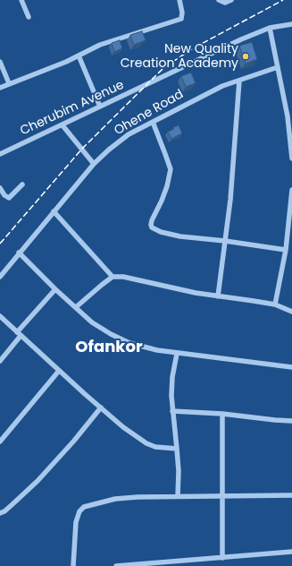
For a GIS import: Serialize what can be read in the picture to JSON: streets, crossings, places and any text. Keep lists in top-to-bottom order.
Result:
{
  "streets": {
    "street": ["Cherubim Avenue", "Ohene Road"]
  },
  "districts": ["Ofankor"],
  "places": ["New Quality Creation Academy"]
}
